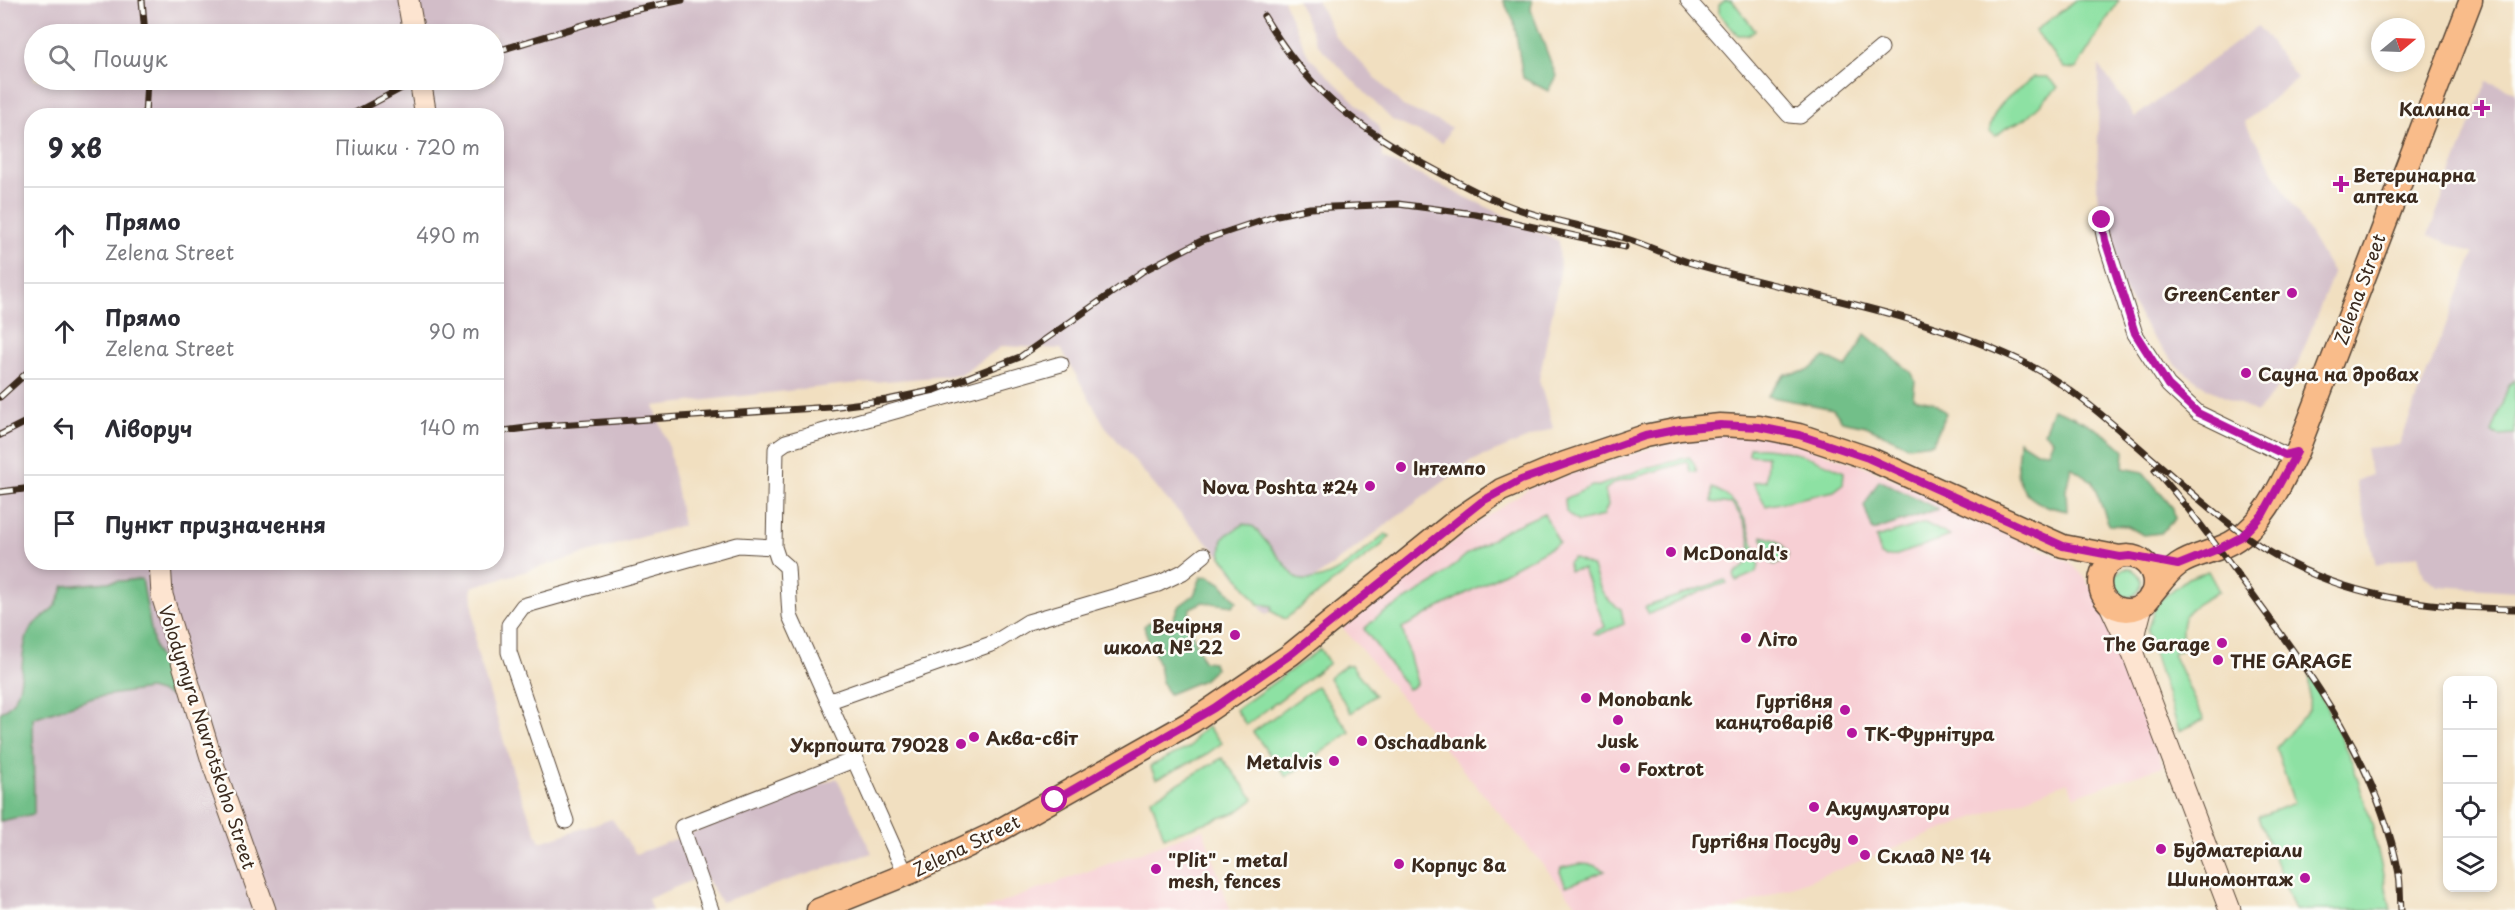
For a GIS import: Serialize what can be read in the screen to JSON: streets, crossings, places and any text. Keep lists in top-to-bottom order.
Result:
{
  "streets": {
    "main road": ["Zelena Street"],
    "street": ["Volodymyra Navrotskoho Street"]
  },
  "places": {
    "health": ["Калина", "Ветеринарна аптека"],
    "other": [
      "GreenCenter",
      "Сауна на дровах",
      "Інтемпо",
      "Nova Poshta #24",
      "McDonald's",
      "Вечірня школа № 22",
      "Літо",
      "The Garage",
      "THE GARAGE",
      "Monobank",
      "Гуртівня канцтоварів",
      "Jusk",
      "ТК-Фурнітура",
      "Аква-світ",
      "Oschadbank",
      "Укрпошта 79028",
      "Metalvis",
      "Foxtrot",
      "Акумулятори",
      "Гуртівня Посуду",
      "Будматеріали",
      "Склад № 14",
      "Корпус 8а",
      "\"Plit\" - metal mesh, fences",
      "Шиномонтаж"
    ]
  },
  "north": "right",
  "page": {
    "search": "Пошук",
    "heading": ["9 хв", "Пішки · 720 m"],
    "list": [
      ["Прямо", "Zelena Street", "490 m"],
      ["Прямо", "Zelena Street", "90 m"],
      ["Ліворуч", "140 m"],
      "Пункт призначення"
    ],
    "map_buttons": ["+", "−"]
  }
}
